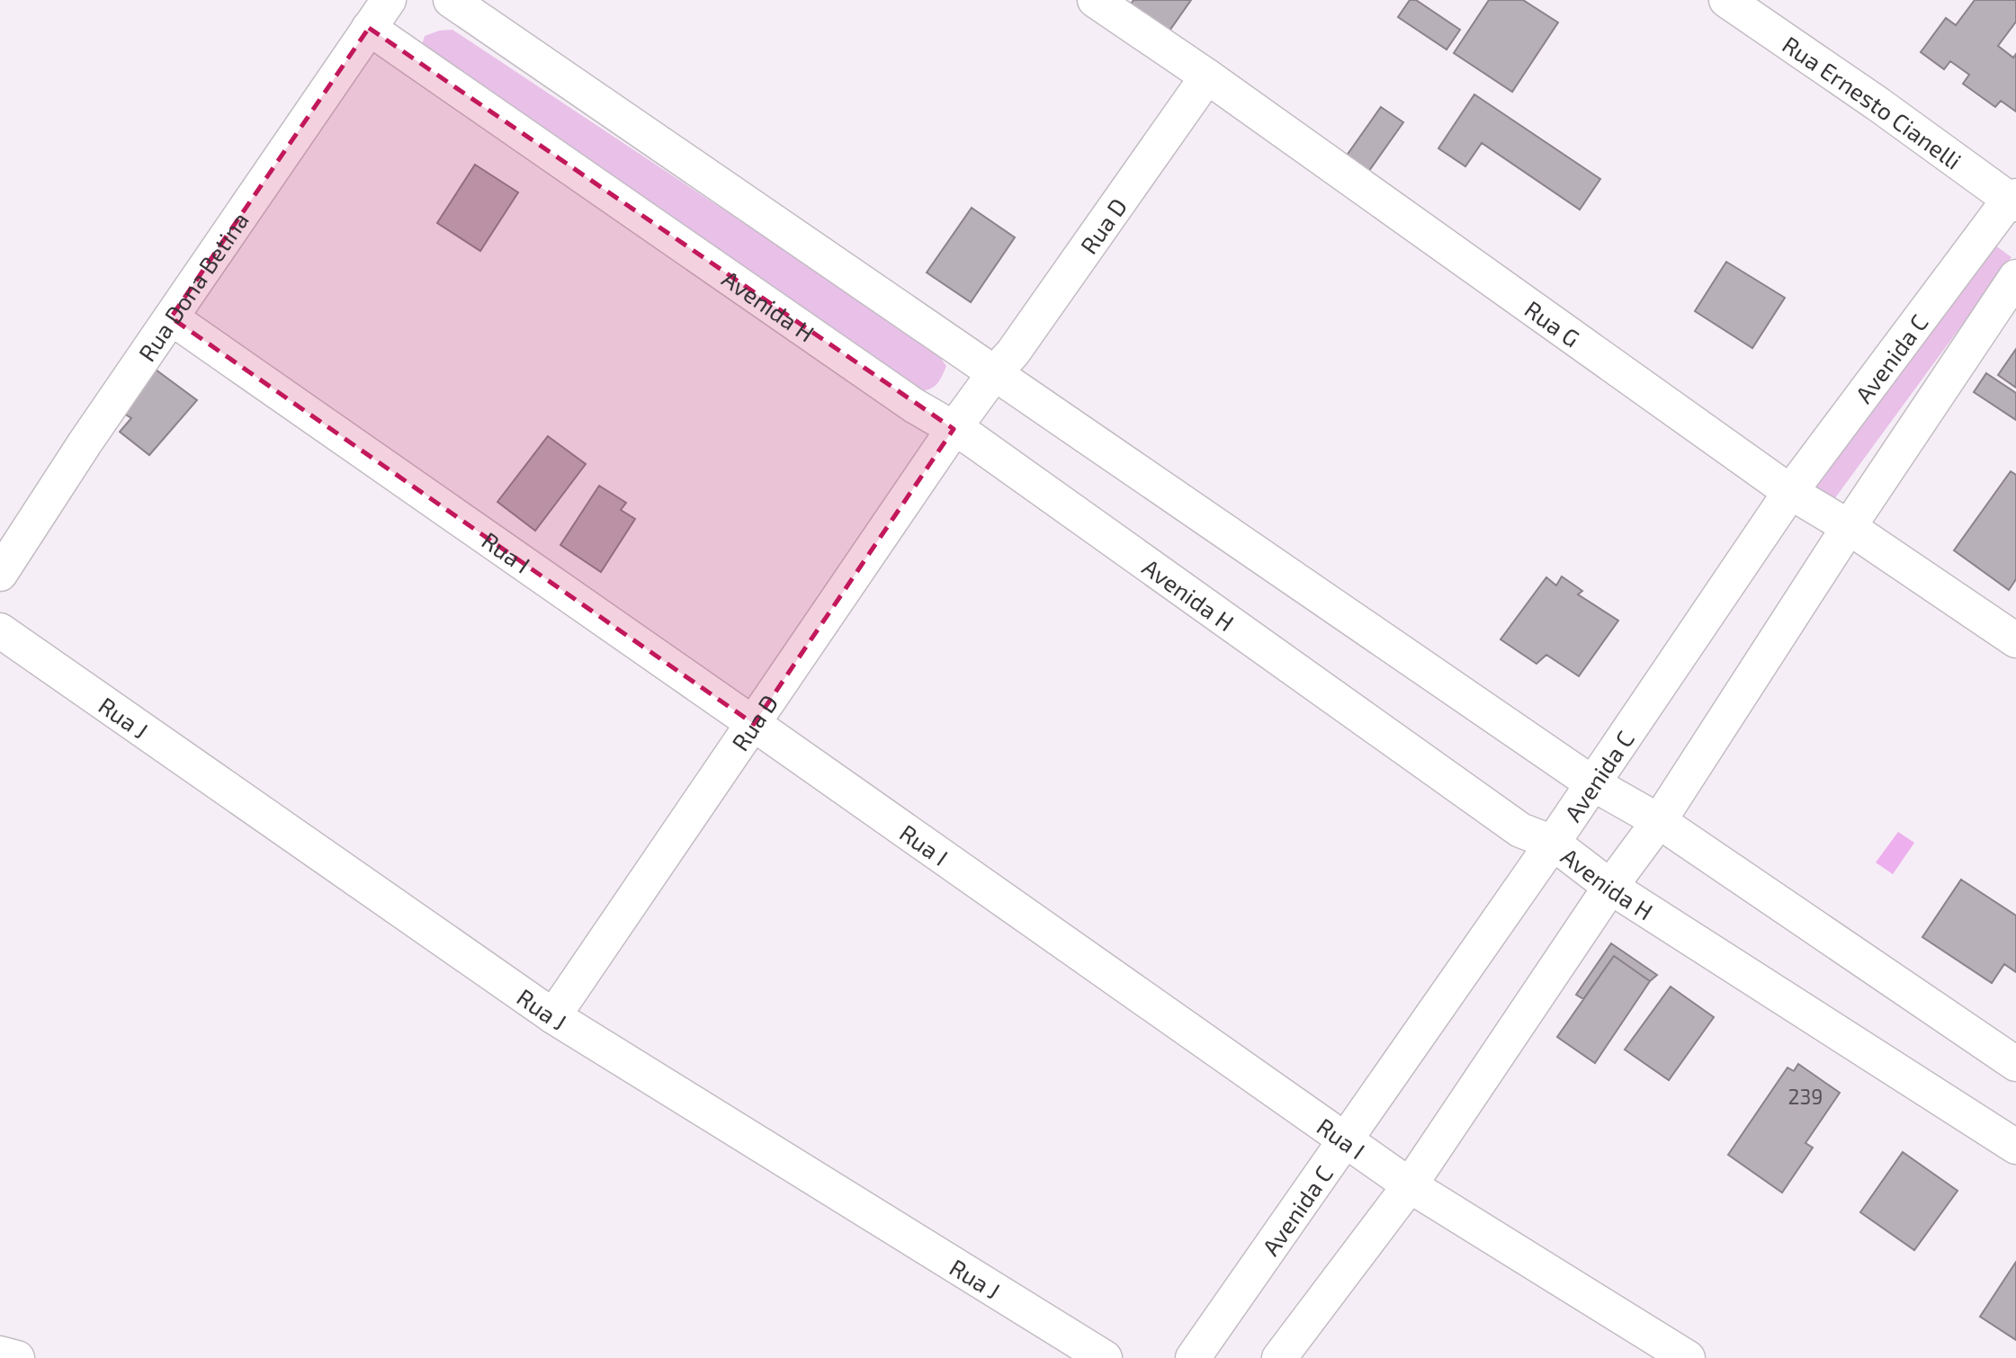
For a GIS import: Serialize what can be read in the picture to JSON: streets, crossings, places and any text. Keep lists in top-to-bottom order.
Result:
{
  "streets": {
    "street": [
      "Rua Ernesto Cianelli",
      "Rua D",
      "Rua Dona Betina",
      "Avenida H",
      "Rua G",
      "Avenida C",
      "Rua I",
      "Rua J"
    ]
  },
  "crossings": [
    ["Rua Ernesto Cianelli", "Avenida C"],
    ["Rua D", "Avenida H"],
    ["Rua D", "Rua G"],
    ["Rua D", "Rua I"],
    ["Rua D", "Rua J"],
    ["Rua Dona Betina", "Avenida H"],
    ["Rua Dona Betina", "Rua I"],
    ["Avenida H", "Avenida C"],
    ["Rua G", "Avenida C"],
    ["Avenida C", "Rua I"]
  ],
  "house_numbers": ["239"]
}
